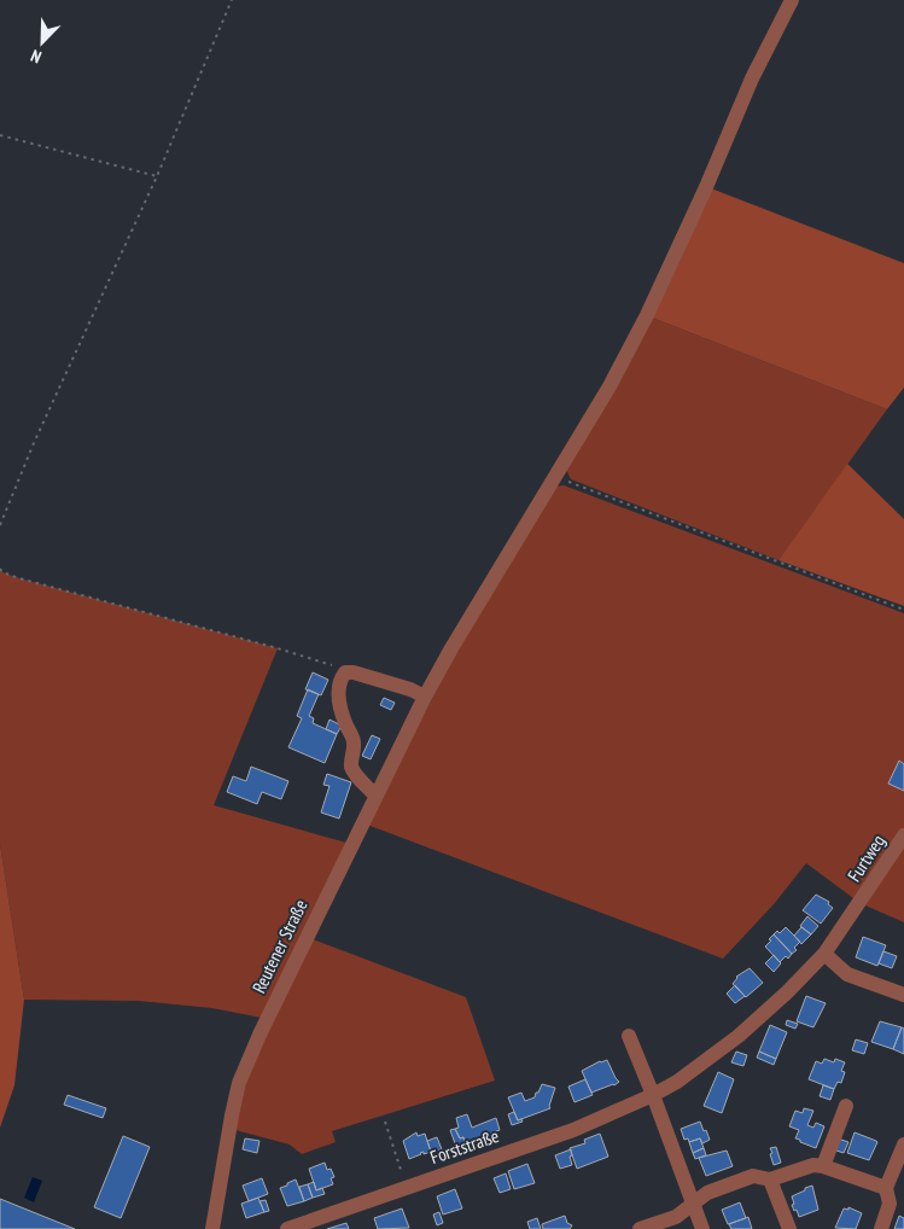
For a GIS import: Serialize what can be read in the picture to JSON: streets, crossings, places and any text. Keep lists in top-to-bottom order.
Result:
{
  "streets": {
    "street": ["Furtweg", "Reutener Straße", "Forststraße"]
  },
  "crossings": [
    ["Furtweg", "Forststraße"]
  ],
  "north": "bottom left"
}
